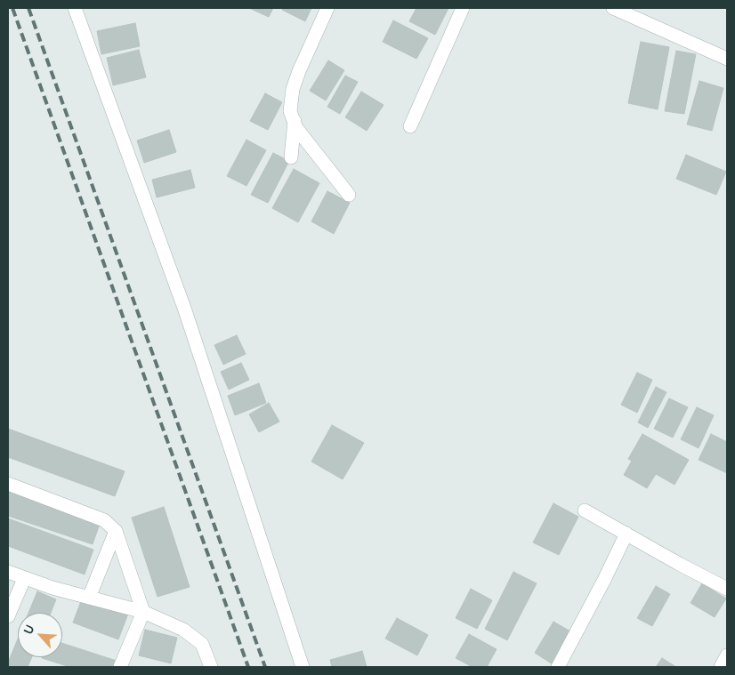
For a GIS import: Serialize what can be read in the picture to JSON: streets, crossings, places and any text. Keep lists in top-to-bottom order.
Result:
{
  "north": "top left"
}
